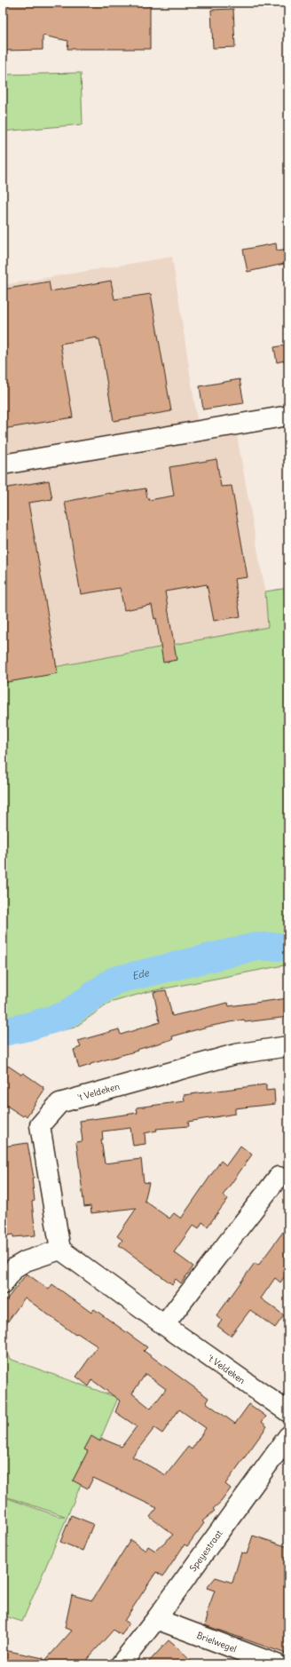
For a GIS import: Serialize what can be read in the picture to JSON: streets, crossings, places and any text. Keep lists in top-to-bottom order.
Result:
{
  "streets": {
    "street": ["'t Veldeken", "Speyestraat", "Brielwegel"]
  },
  "crossings": [
    ["Speyestraat", "Brielwegel"]
  ],
  "water": ["Ede"]
}
